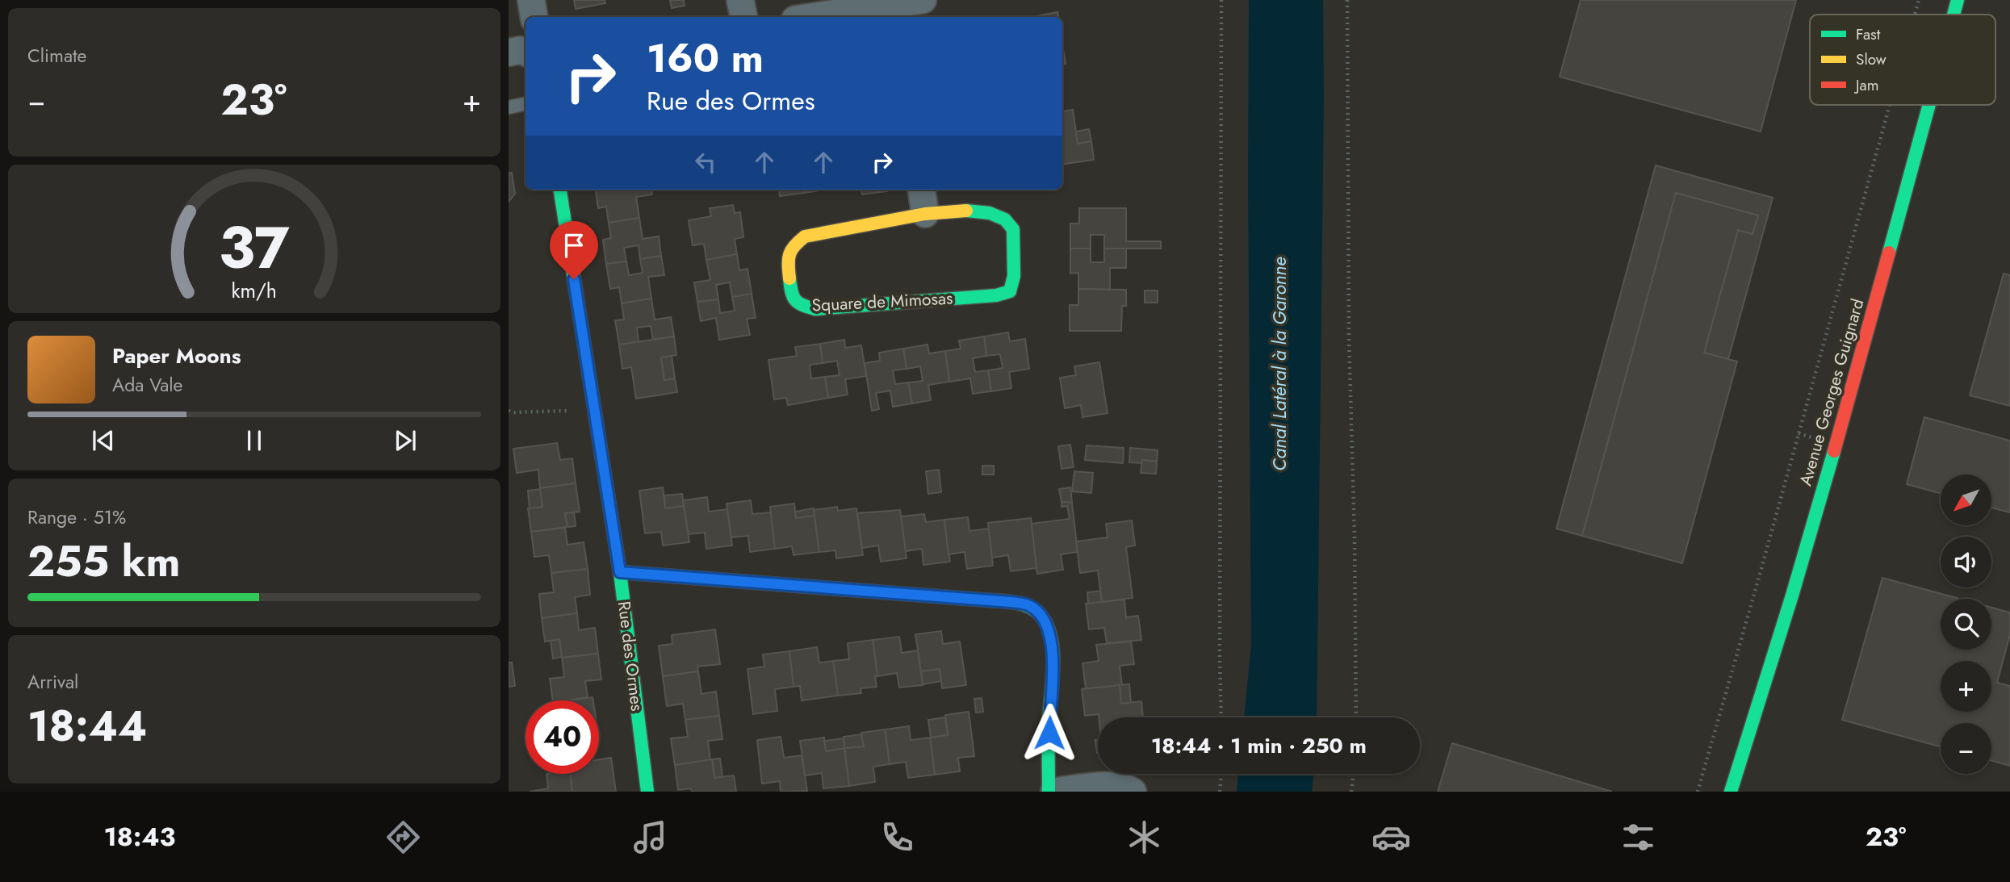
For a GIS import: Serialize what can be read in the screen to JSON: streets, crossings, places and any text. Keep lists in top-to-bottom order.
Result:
{
  "streets": {
    "street": ["Square de Mimosas", "Avenue Georges Guignard", "Rue des Ormes"]
  },
  "water": ["Canal Latéral à la Garonne"],
  "legend": ["Fast", "Slow", "Jam"],
  "north": "bottom left",
  "page": {
    "tile": [
      "Climate",
      ["Range · 51%", "255 km"],
      ["Arrival", "18:44"]
    ],
    "turn": ["160 m", "Rue des Ormes"],
    "heat": ["−", "23°", "+"],
    "song": ["Paper Moons", "Ada Vale"],
    "map_buttons": ["+", "−"],
    "limit": "40",
    "trip": "18:44 · 1 min · 250 m",
    "tabs": ["18:43", "23°"],
    "gauge": ["37", "km/h"]
  }
}
